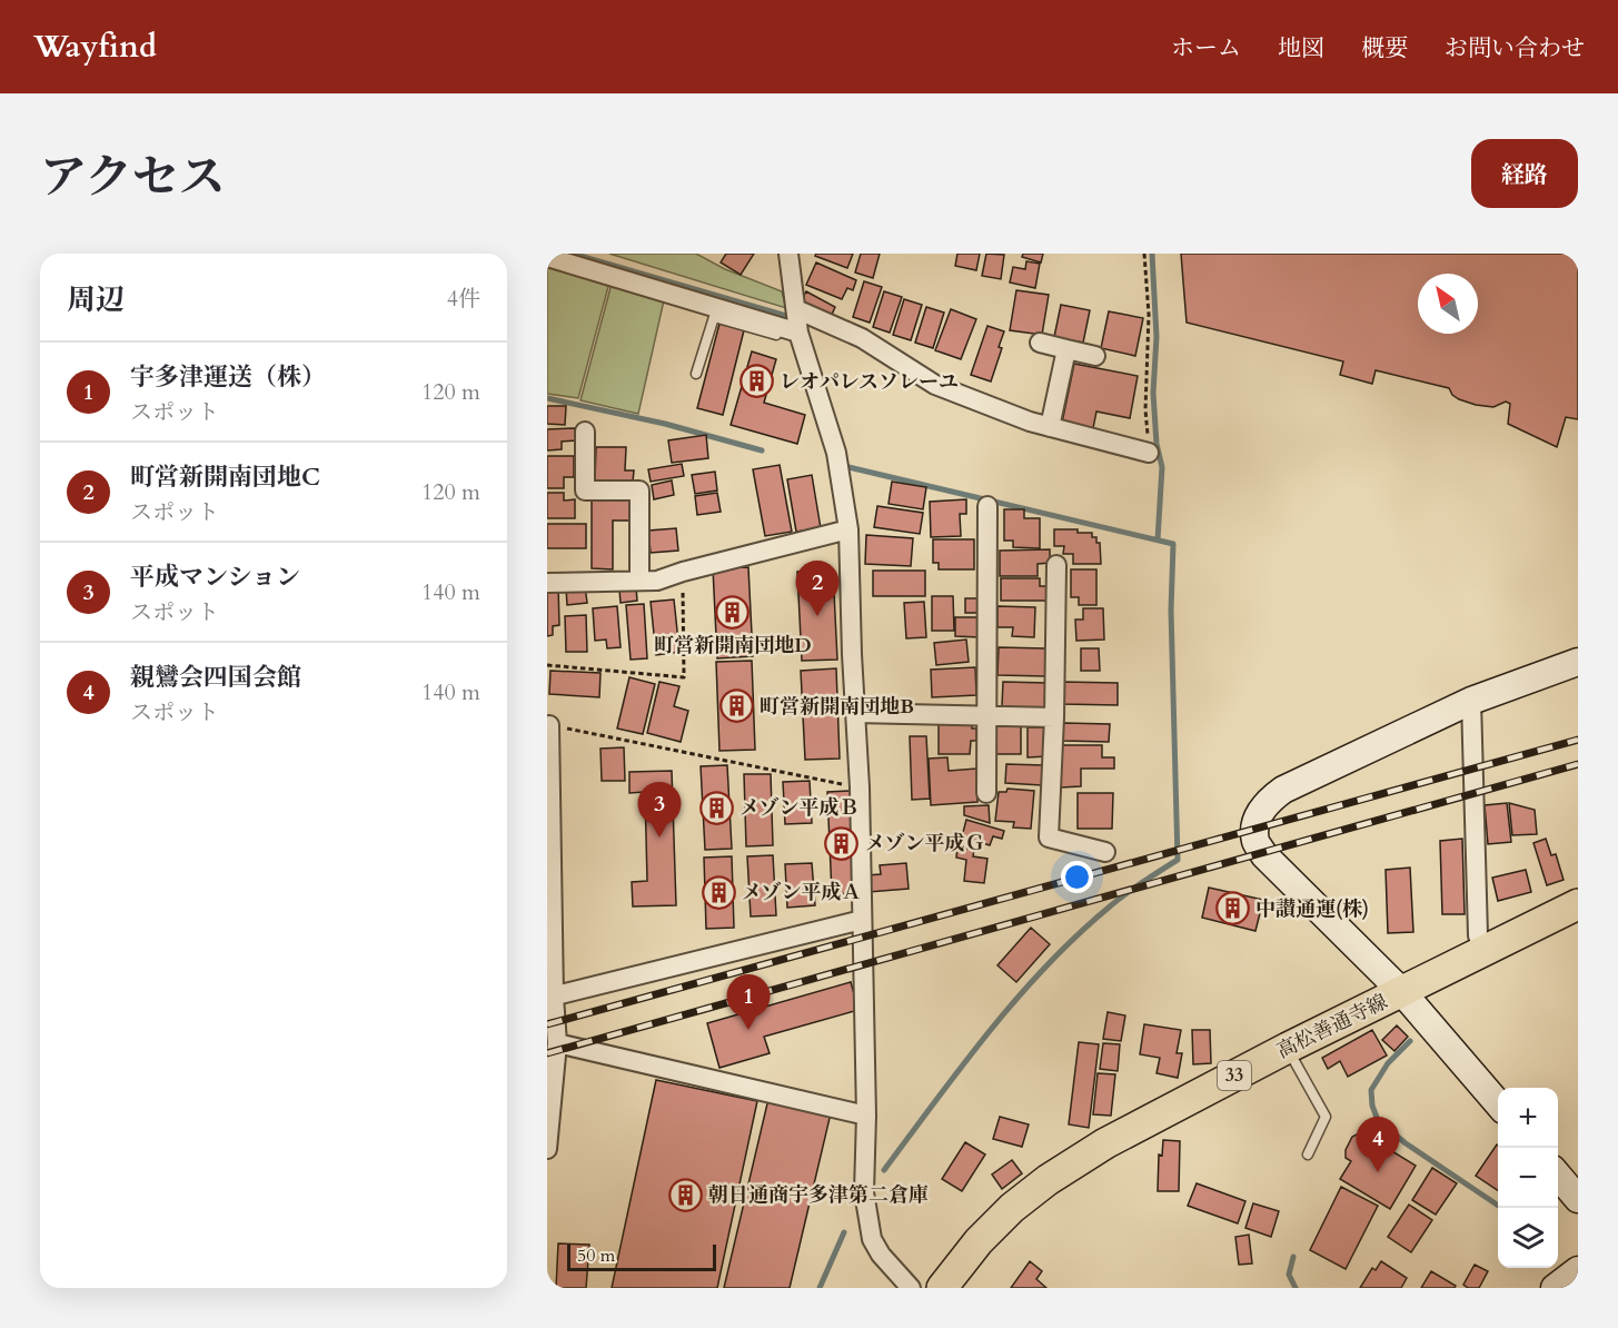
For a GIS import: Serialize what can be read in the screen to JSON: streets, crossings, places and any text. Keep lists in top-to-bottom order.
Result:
{
  "streets": {
    "main road": ["高松善通寺線", "33"]
  },
  "places": {
    "building": [
      "レオパレスソレーユ",
      "町営新開南団地D",
      "町営新開南団地B",
      "メゾン平成Ｂ",
      "メゾン平成Ｇ",
      "メゾン平成Ａ",
      "中讃通運(株)",
      "朝日通商宇多津第二倉庫"
    ]
  },
  "scale_bar": "50 m",
  "north": "top left",
  "page": {
    "header": "Wayfind",
    "nav": [
      "ホーム",
      "地図",
      "概要",
      "お問い合わせ"
    ],
    "title": "アクセス",
    "buttons": "経路",
    "heading": ["周辺", "4件"],
    "list": [
      {
        "mark": "1",
        "name": "宇多津運送（株）",
        "note": "スポット",
        "value": "120 m"
      },
      {
        "mark": "2",
        "name": "町営新開南団地C",
        "note": "スポット",
        "value": "120 m"
      },
      {
        "mark": "3",
        "name": "平成マンション",
        "note": "スポット",
        "value": "140 m"
      },
      {
        "mark": "4",
        "name": "親鸞会四国会館",
        "note": "スポット",
        "value": "140 m"
      }
    ],
    "pins": [
      "2",
      "3",
      "1",
      "4"
    ],
    "map_buttons": ["+", "−"],
    "scale": "50 m"
  }
}
